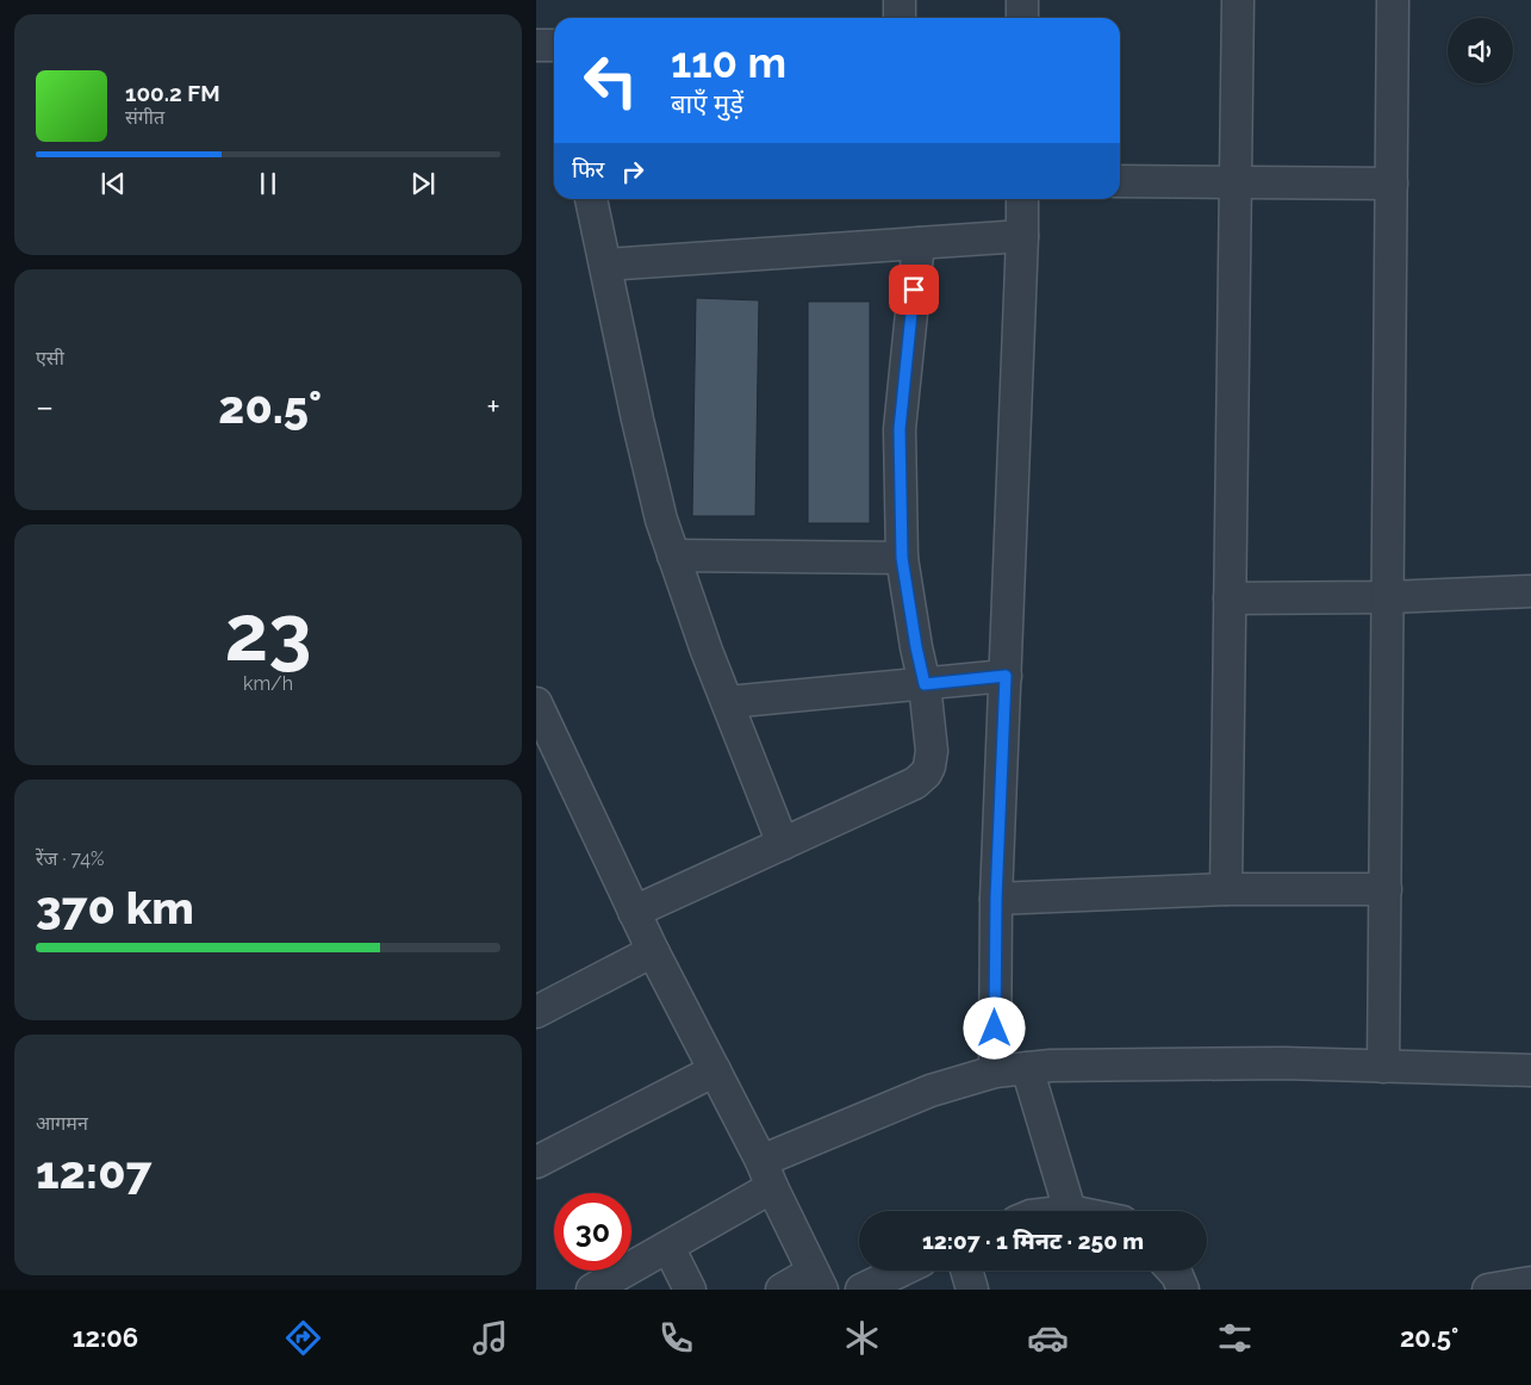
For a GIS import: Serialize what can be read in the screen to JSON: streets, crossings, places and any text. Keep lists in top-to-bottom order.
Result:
{
  "page": {
    "turn": ["110 m", "बाएँ मुड़ें"],
    "song": ["100.2 FM", "संगीत"],
    "then": "फिर",
    "tile": [
      "एसी",
      ["23", "km/h"],
      ["रेंज · 74%", "370 km"],
      ["आगमन", "12:07"]
    ],
    "heat": ["−", "20.5°", "+"],
    "limit": "30",
    "trip": "12:07 · 1 मिनट · 250 m",
    "tabs": ["12:06", "20.5°"]
  }
}
